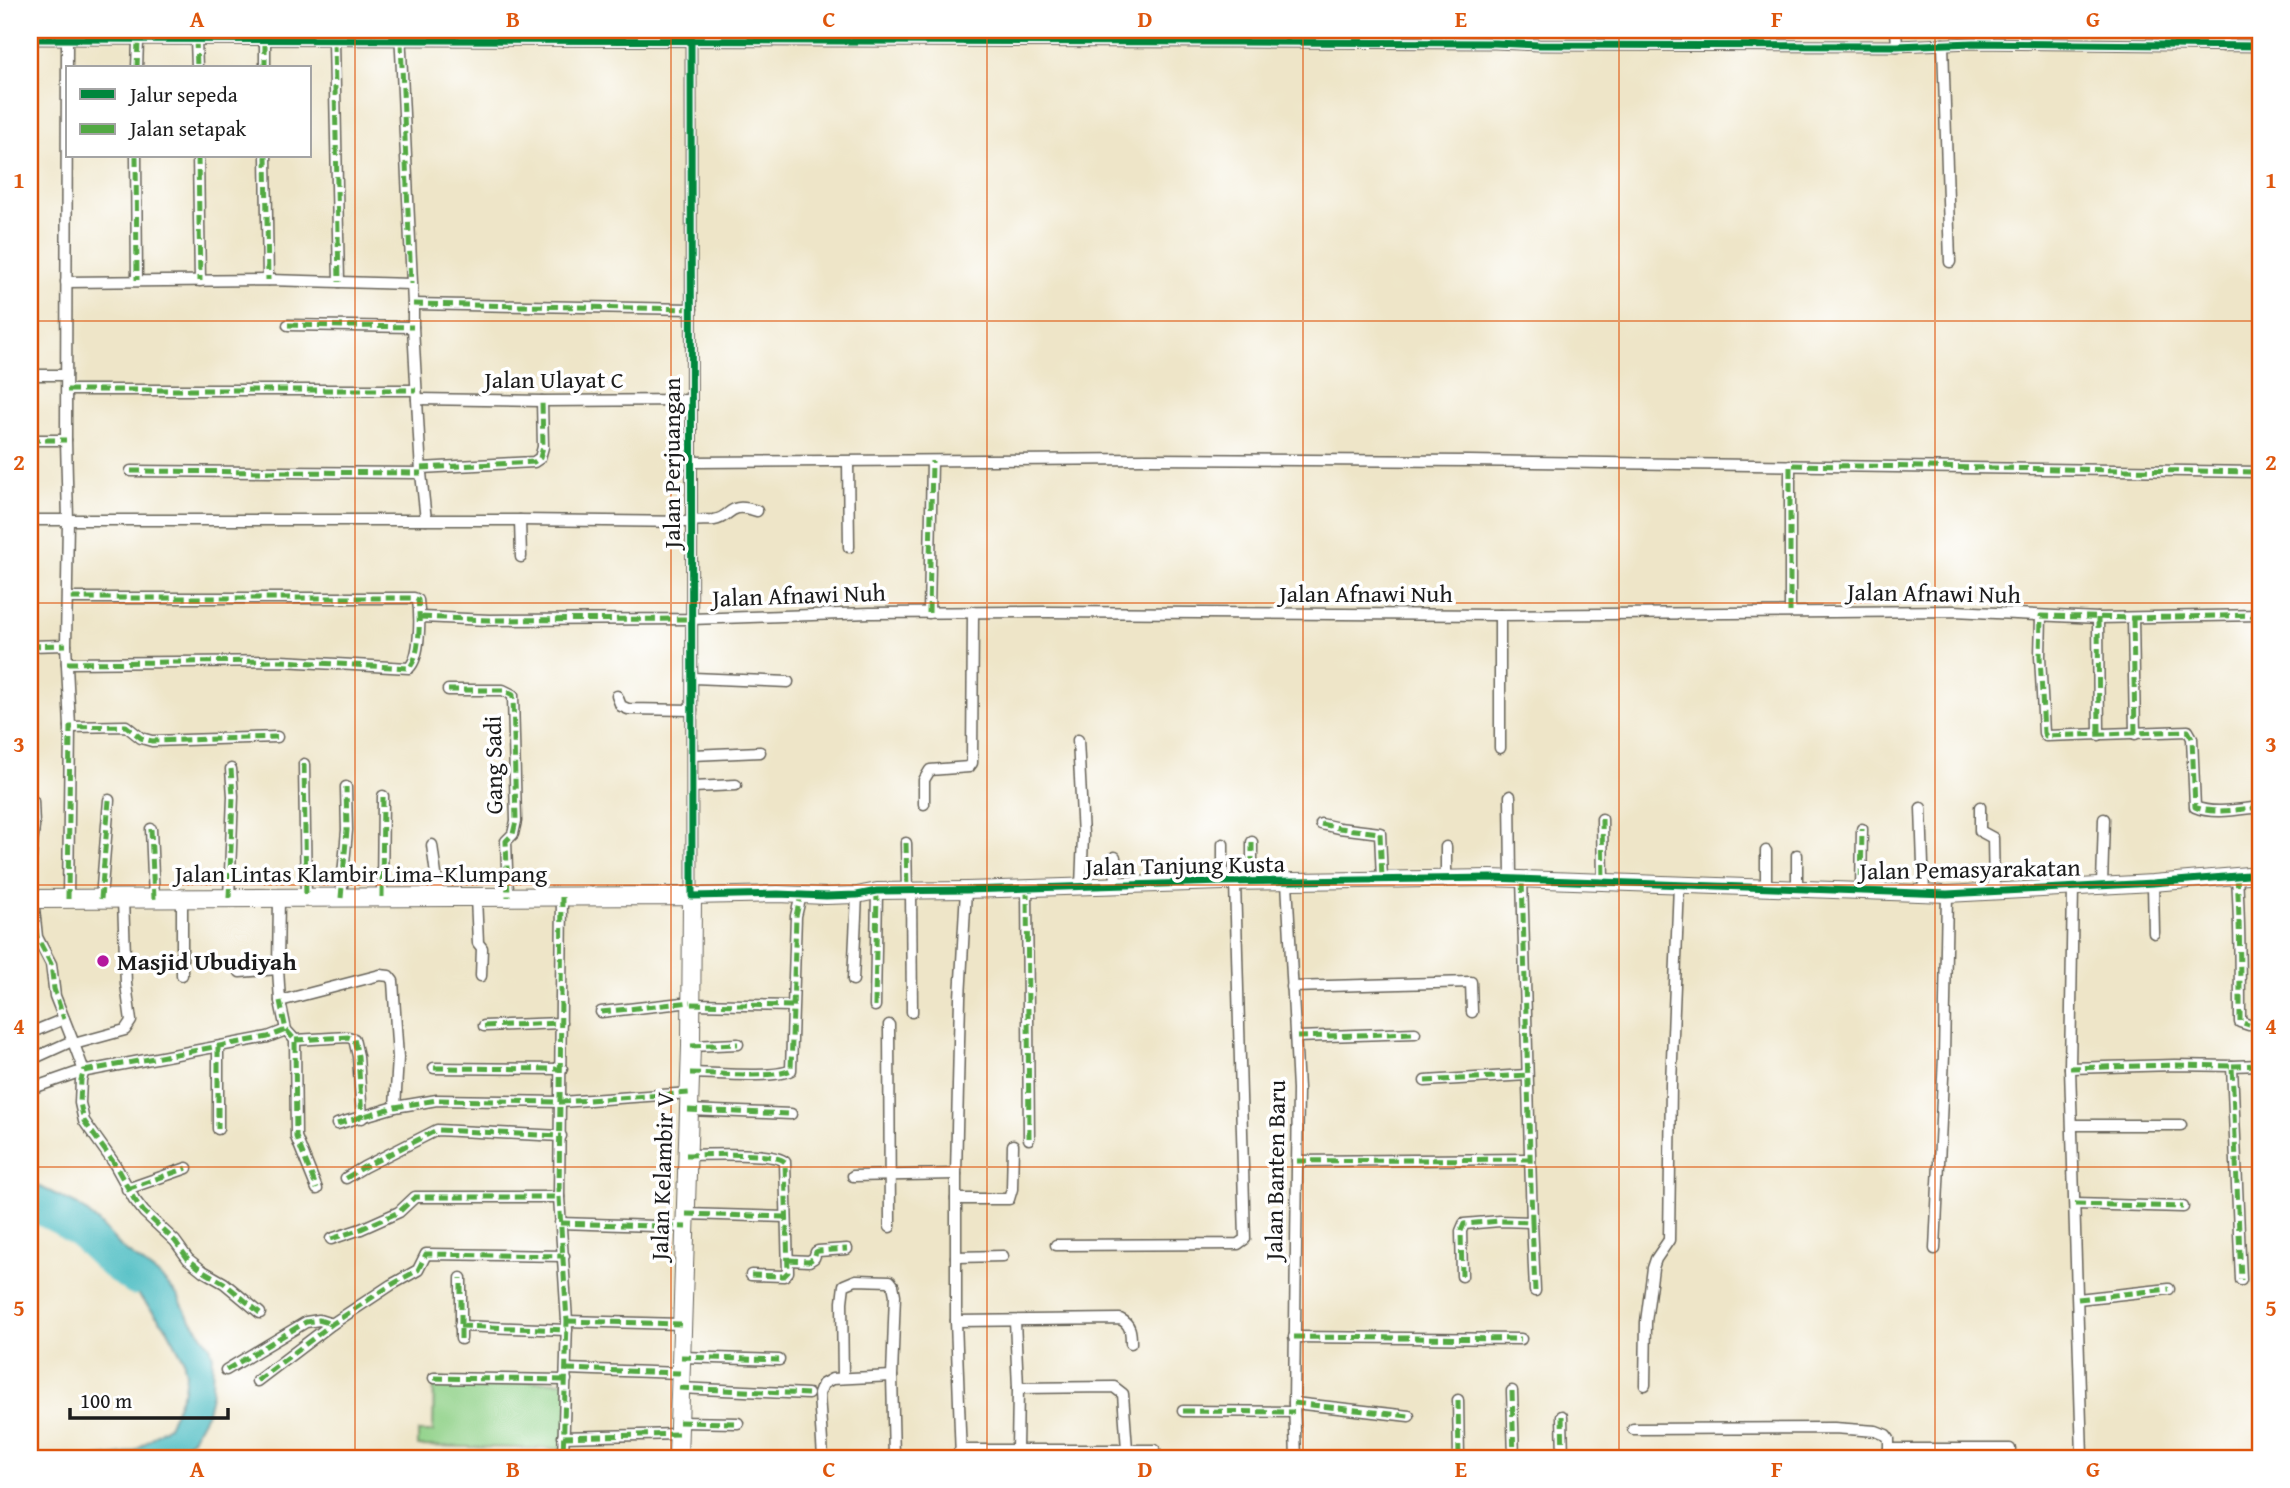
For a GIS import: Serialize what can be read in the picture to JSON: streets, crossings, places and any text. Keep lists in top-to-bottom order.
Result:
{
  "streets": {
    "main road": ["Jalan Lintas Klambir Lima–Klumpang", "Jalan Kelambir V"],
    "street": [
      "Jalan Ulayat C",
      "Jalan Perjuangan",
      "Jalan Afnawi Nuh",
      "Gang Sadi",
      "Jalan Tanjung Kusta",
      "Jalan Pemasyarakatan",
      "Jalan Banten Baru"
    ]
  },
  "crossings": [
    ["Jalan Ulayat C", "Jalan Perjuangan"],
    ["Jalan Perjuangan", "Jalan Afnawi Nuh"],
    ["Jalan Perjuangan", "Jalan Tanjung Kusta"],
    ["Jalan Perjuangan", "Jalan Lintas Klambir Lima–Klumpang"],
    ["Jalan Perjuangan", "Jalan Kelambir V"],
    ["Gang Sadi", "Jalan Lintas Klambir Lima–Klumpang"],
    ["Jalan Tanjung Kusta", "Jalan Pemasyarakatan"],
    ["Jalan Tanjung Kusta", "Jalan Lintas Klambir Lima–Klumpang"],
    ["Jalan Tanjung Kusta", "Jalan Banten Baru"],
    ["Jalan Tanjung Kusta", "Jalan Kelambir V"],
    ["Jalan Lintas Klambir Lima–Klumpang", "Jalan Kelambir V"]
  ],
  "places": ["Masjid Ubudiyah"],
  "legend": ["Jalur sepeda", "Jalan setapak"],
  "scale_bar": "100 m",
  "grid": {
    "columns": [
      "A",
      "B",
      "C",
      "D",
      "E",
      "F",
      "G"
    ],
    "rows": [
      "1",
      "2",
      "3",
      "4",
      "5"
    ]
  }
}
